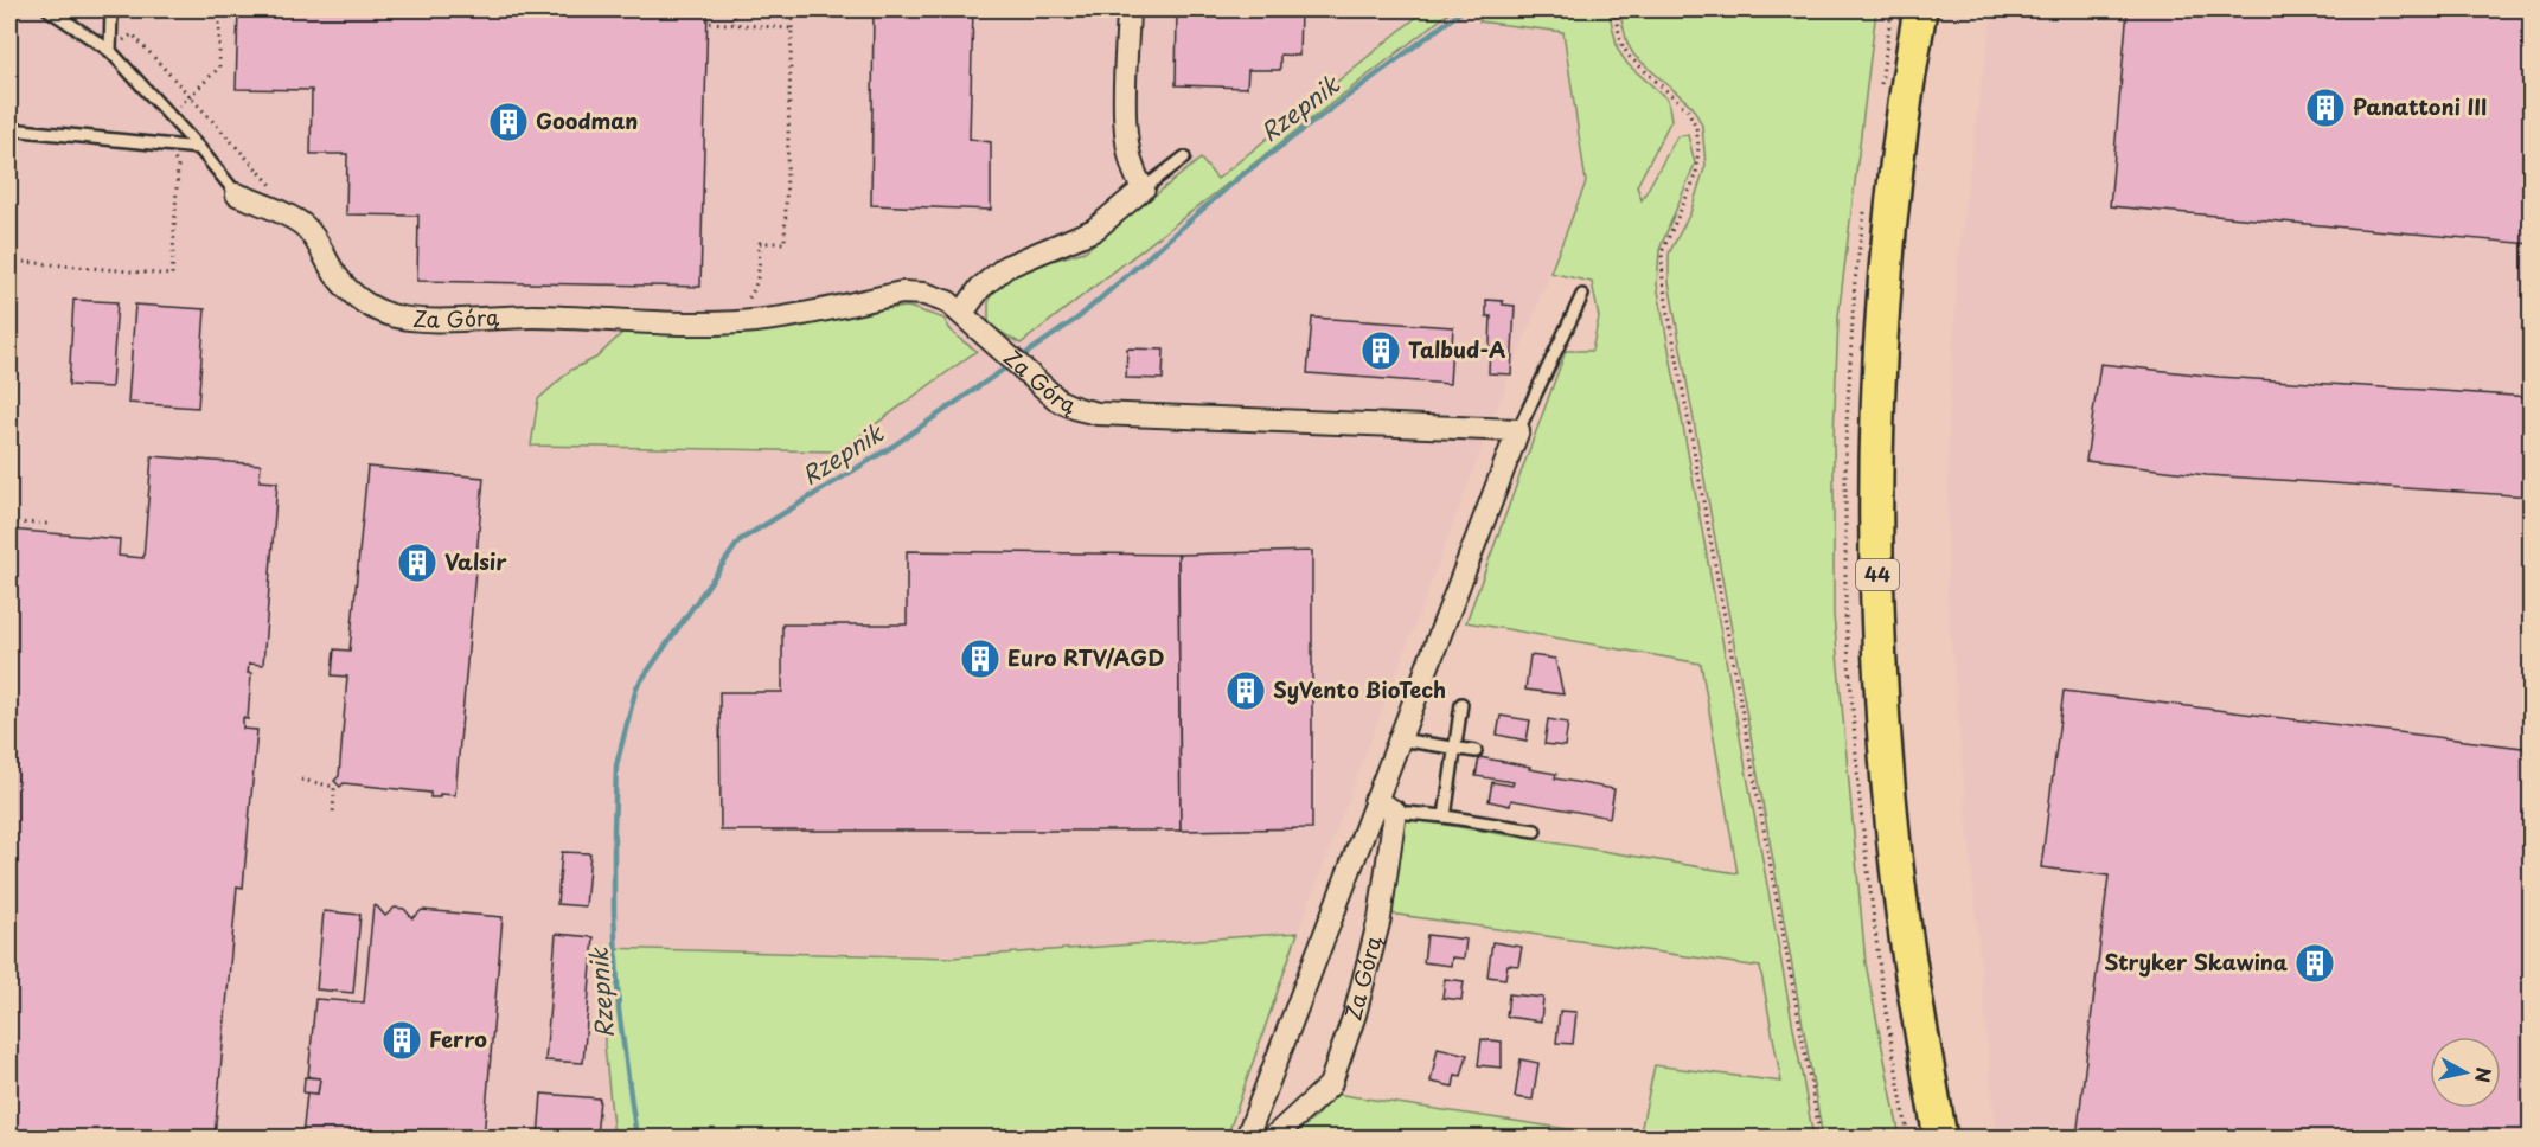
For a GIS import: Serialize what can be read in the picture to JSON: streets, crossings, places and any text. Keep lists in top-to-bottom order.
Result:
{
  "streets": {
    "main road": ["44"],
    "street": ["Za Górą"]
  },
  "water": ["Rzepnik"],
  "places": {
    "building": [
      "Panattoni III",
      "Goodman",
      "Talbud-A",
      "Valsir",
      "Euro RTV/AGD",
      "SyVento BioTech",
      "Stryker Skawina",
      "Ferro"
    ]
  },
  "north": "right"
}
